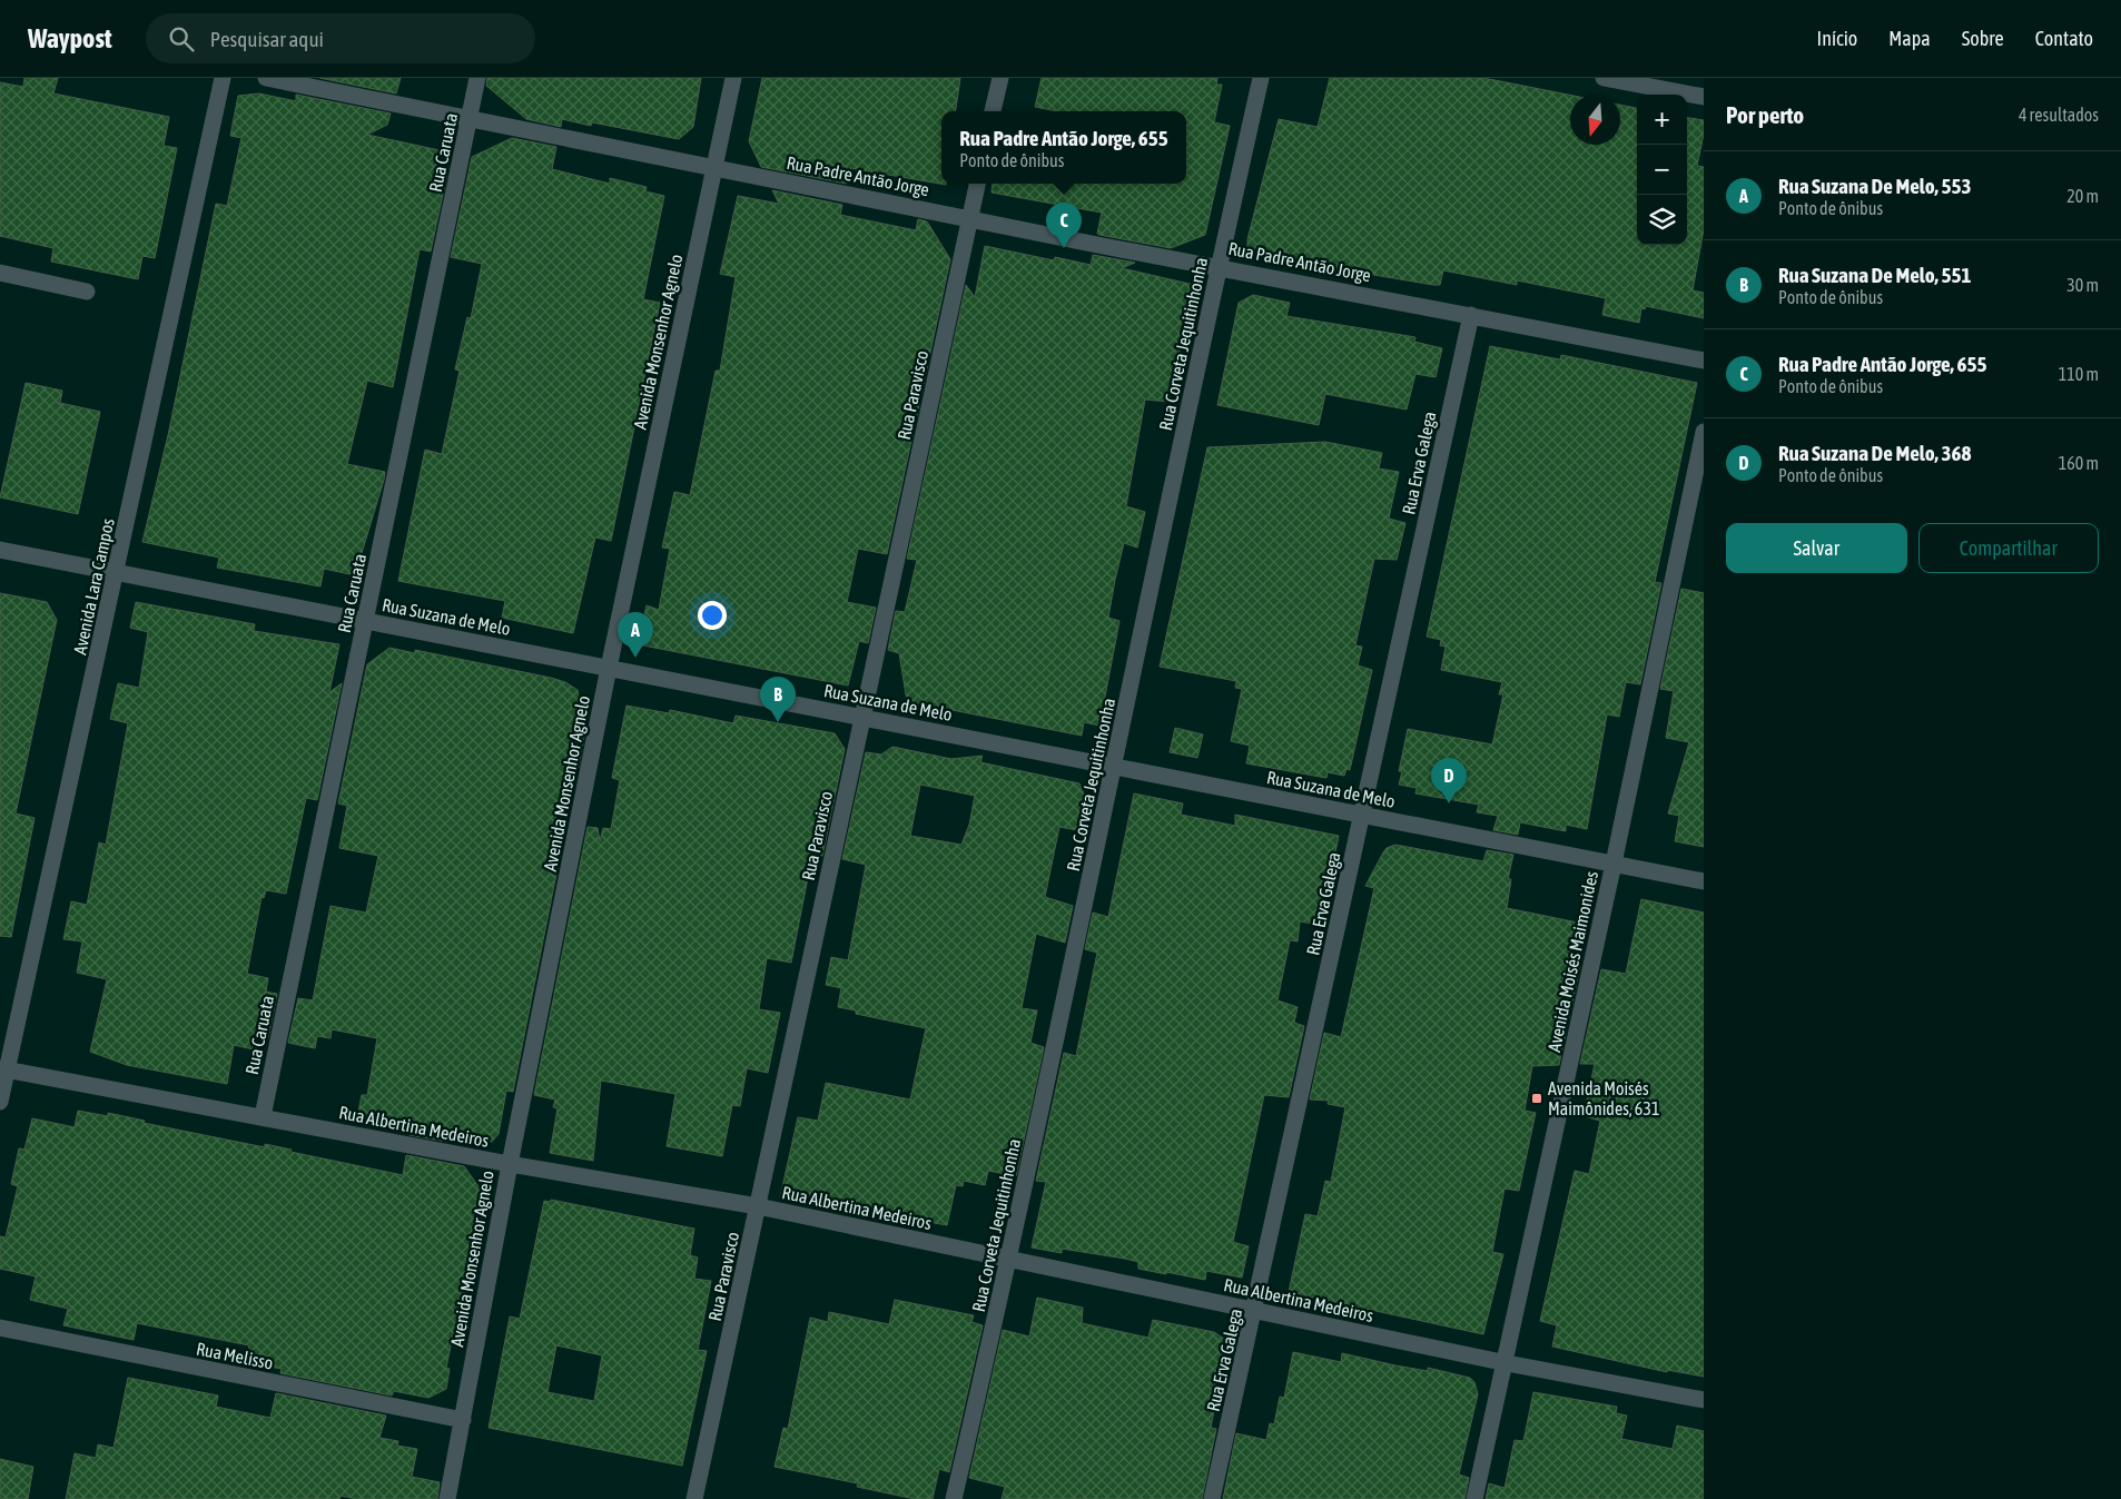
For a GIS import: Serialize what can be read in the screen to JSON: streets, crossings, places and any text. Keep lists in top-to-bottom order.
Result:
{
  "streets": {
    "street": [
      "Rua Caruata",
      "Rua Padre Antão Jorge",
      "Avenida Monsenhor Agnelo",
      "Rua Corveta Jequitinhonha",
      "Rua Paravisco",
      "Rua Erva Galega",
      "Avenida Lara Campos",
      "Rua Suzana de Melo",
      "Avenida Moisés Maimonides",
      "Rua Albertina Medeiros",
      "Rua Melisso"
    ]
  },
  "crossings": [
    ["Rua Caruata", "Rua Padre Antão Jorge"],
    ["Rua Caruata", "Rua Suzana de Melo"],
    ["Rua Caruata", "Rua Albertina Medeiros"],
    ["Rua Padre Antão Jorge", "Avenida Monsenhor Agnelo"],
    ["Rua Padre Antão Jorge", "Rua Corveta Jequitinhonha"],
    ["Rua Padre Antão Jorge", "Rua Paravisco"],
    ["Rua Padre Antão Jorge", "Rua Erva Galega"],
    ["Avenida Monsenhor Agnelo", "Rua Suzana de Melo"],
    ["Avenida Monsenhor Agnelo", "Rua Albertina Medeiros"],
    ["Avenida Monsenhor Agnelo", "Rua Melisso"],
    ["Rua Corveta Jequitinhonha", "Rua Suzana de Melo"],
    ["Rua Corveta Jequitinhonha", "Rua Albertina Medeiros"],
    ["Rua Paravisco", "Rua Suzana de Melo"],
    ["Rua Paravisco", "Rua Albertina Medeiros"],
    ["Rua Erva Galega", "Rua Suzana de Melo"],
    ["Rua Erva Galega", "Rua Albertina Medeiros"],
    ["Avenida Lara Campos", "Rua Suzana de Melo"],
    ["Avenida Lara Campos", "Rua Albertina Medeiros"],
    ["Rua Suzana de Melo", "Avenida Moisés Maimonides"],
    ["Avenida Moisés Maimonides", "Rua Albertina Medeiros"]
  ],
  "places": {
    "transit": ["Avenida Moisés Maimônides, 631"]
  },
  "north": "bottom",
  "page": {
    "header": "Waypost",
    "search": "Pesquisar aqui",
    "nav": [
      "Início",
      "Mapa",
      "Sobre",
      "Contato"
    ],
    "heading": ["Por perto", "4 resultados"],
    "map_buttons": ["+", "−"],
    "popup": ["Rua Padre Antão Jorge, 655", "Ponto de ônibus"],
    "list": [
      {
        "mark": "A",
        "name": "Rua Suzana De Melo, 553",
        "note": "Ponto de ônibus",
        "value": "20 m"
      },
      {
        "mark": "B",
        "name": "Rua Suzana De Melo, 551",
        "note": "Ponto de ônibus",
        "value": "30 m"
      },
      {
        "mark": "C",
        "name": "Rua Padre Antão Jorge, 655",
        "note": "Ponto de ônibus",
        "value": "110 m"
      },
      {
        "mark": "D",
        "name": "Rua Suzana De Melo, 368",
        "note": "Ponto de ônibus",
        "value": "160 m"
      }
    ],
    "pins": [
      "C",
      "A",
      "B",
      "D"
    ],
    "buttons": ["Salvar", "Compartilhar"]
  }
}
